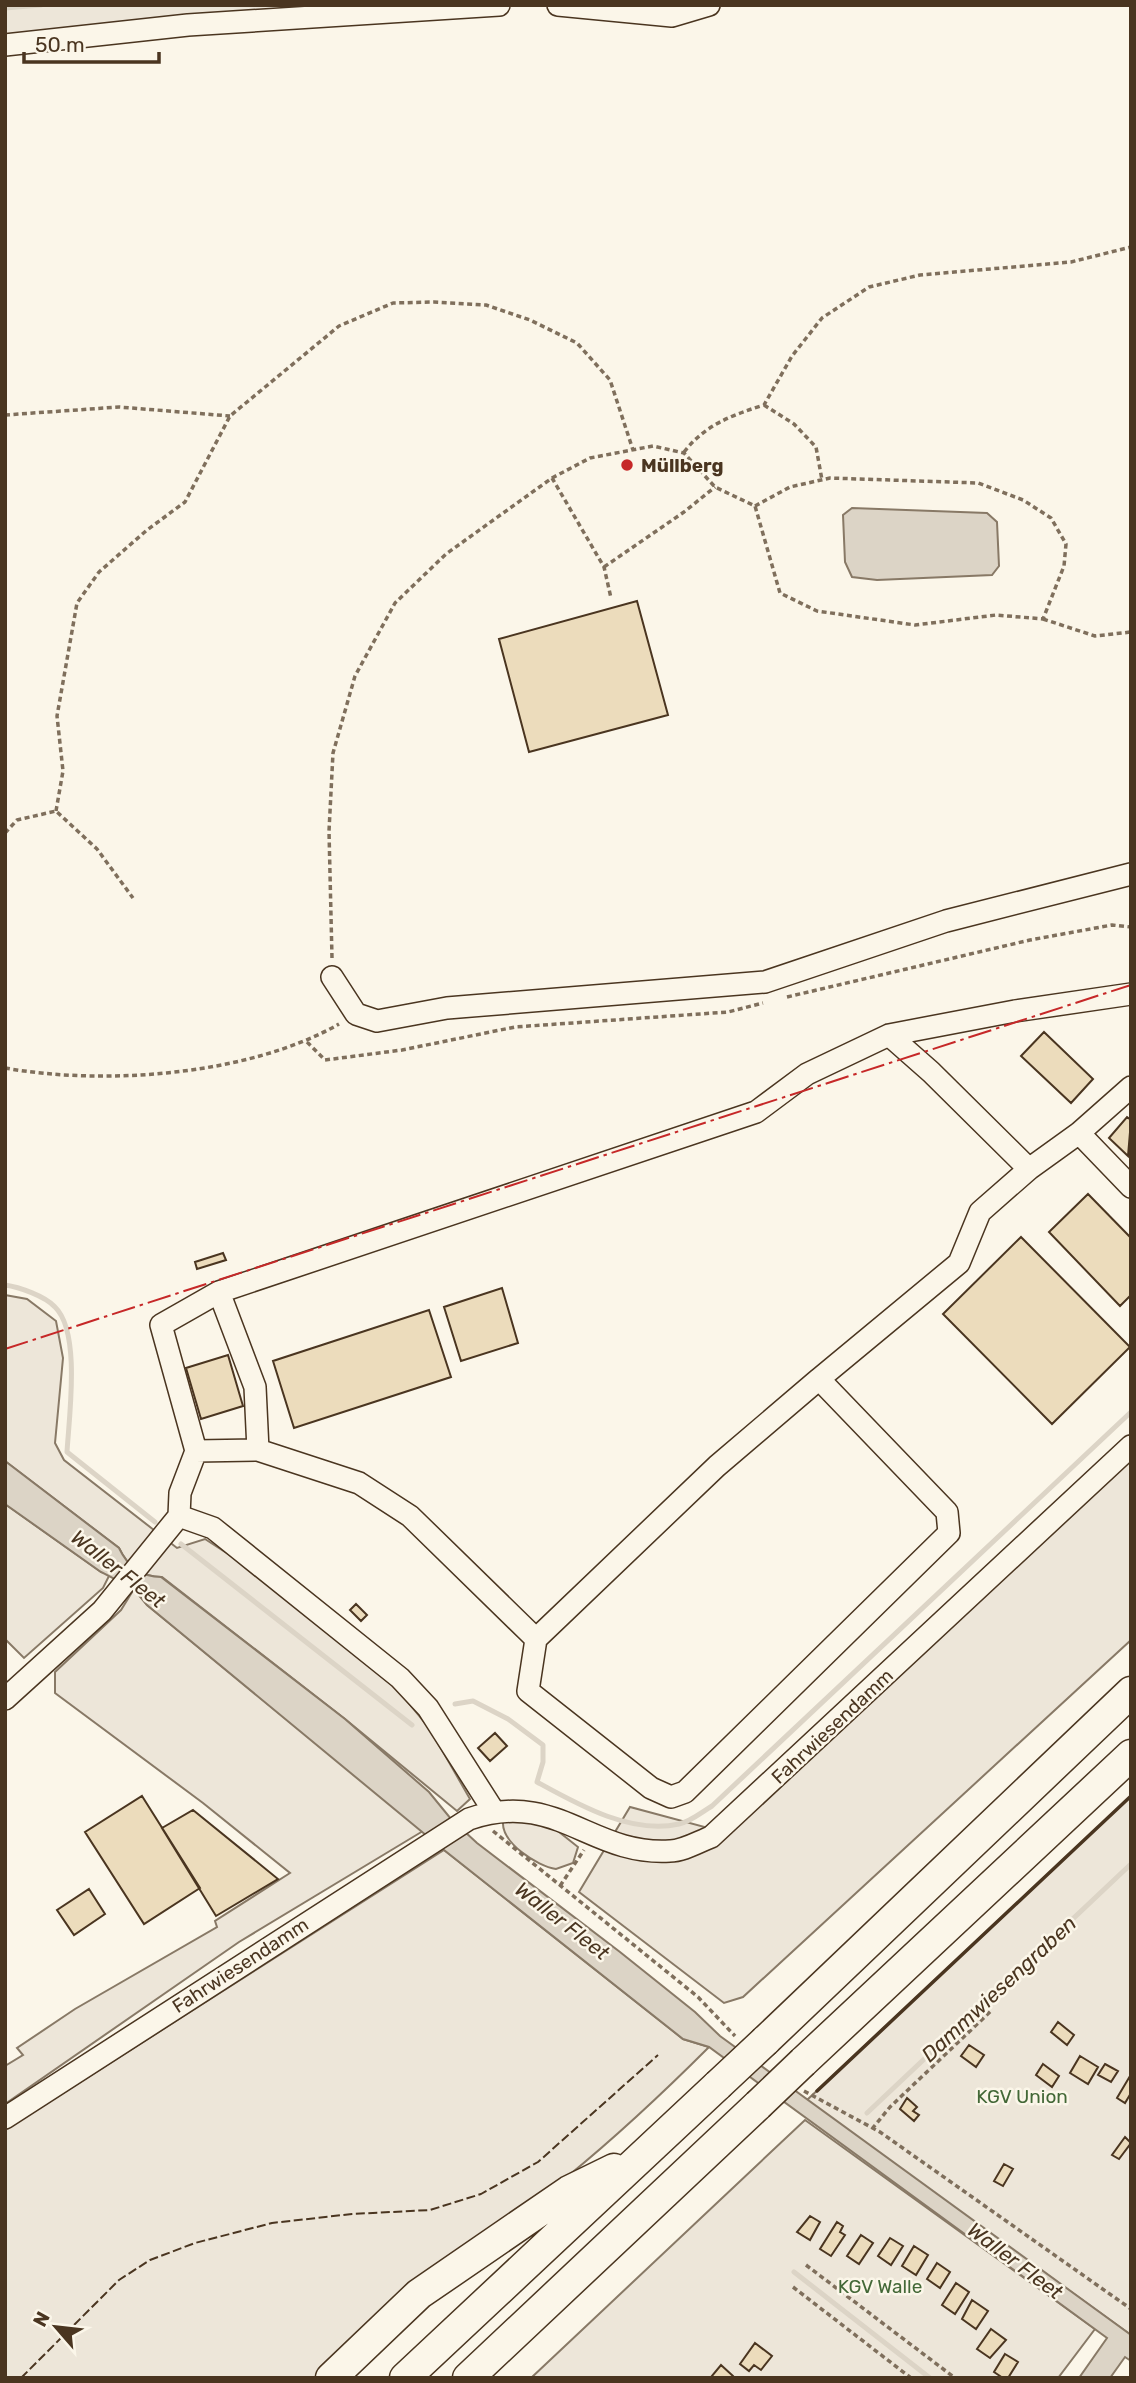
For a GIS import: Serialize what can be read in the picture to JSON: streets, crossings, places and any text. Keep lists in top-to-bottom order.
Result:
{
  "streets": {
    "street": ["Fahrwiesendamm"]
  },
  "water": ["Waller Fleet", "Dammwiesengraben"],
  "parks": ["KGV Union", "KGV Walle"],
  "places": ["Müllberg"],
  "scale_bar": "50 m",
  "north": "top left"
}
